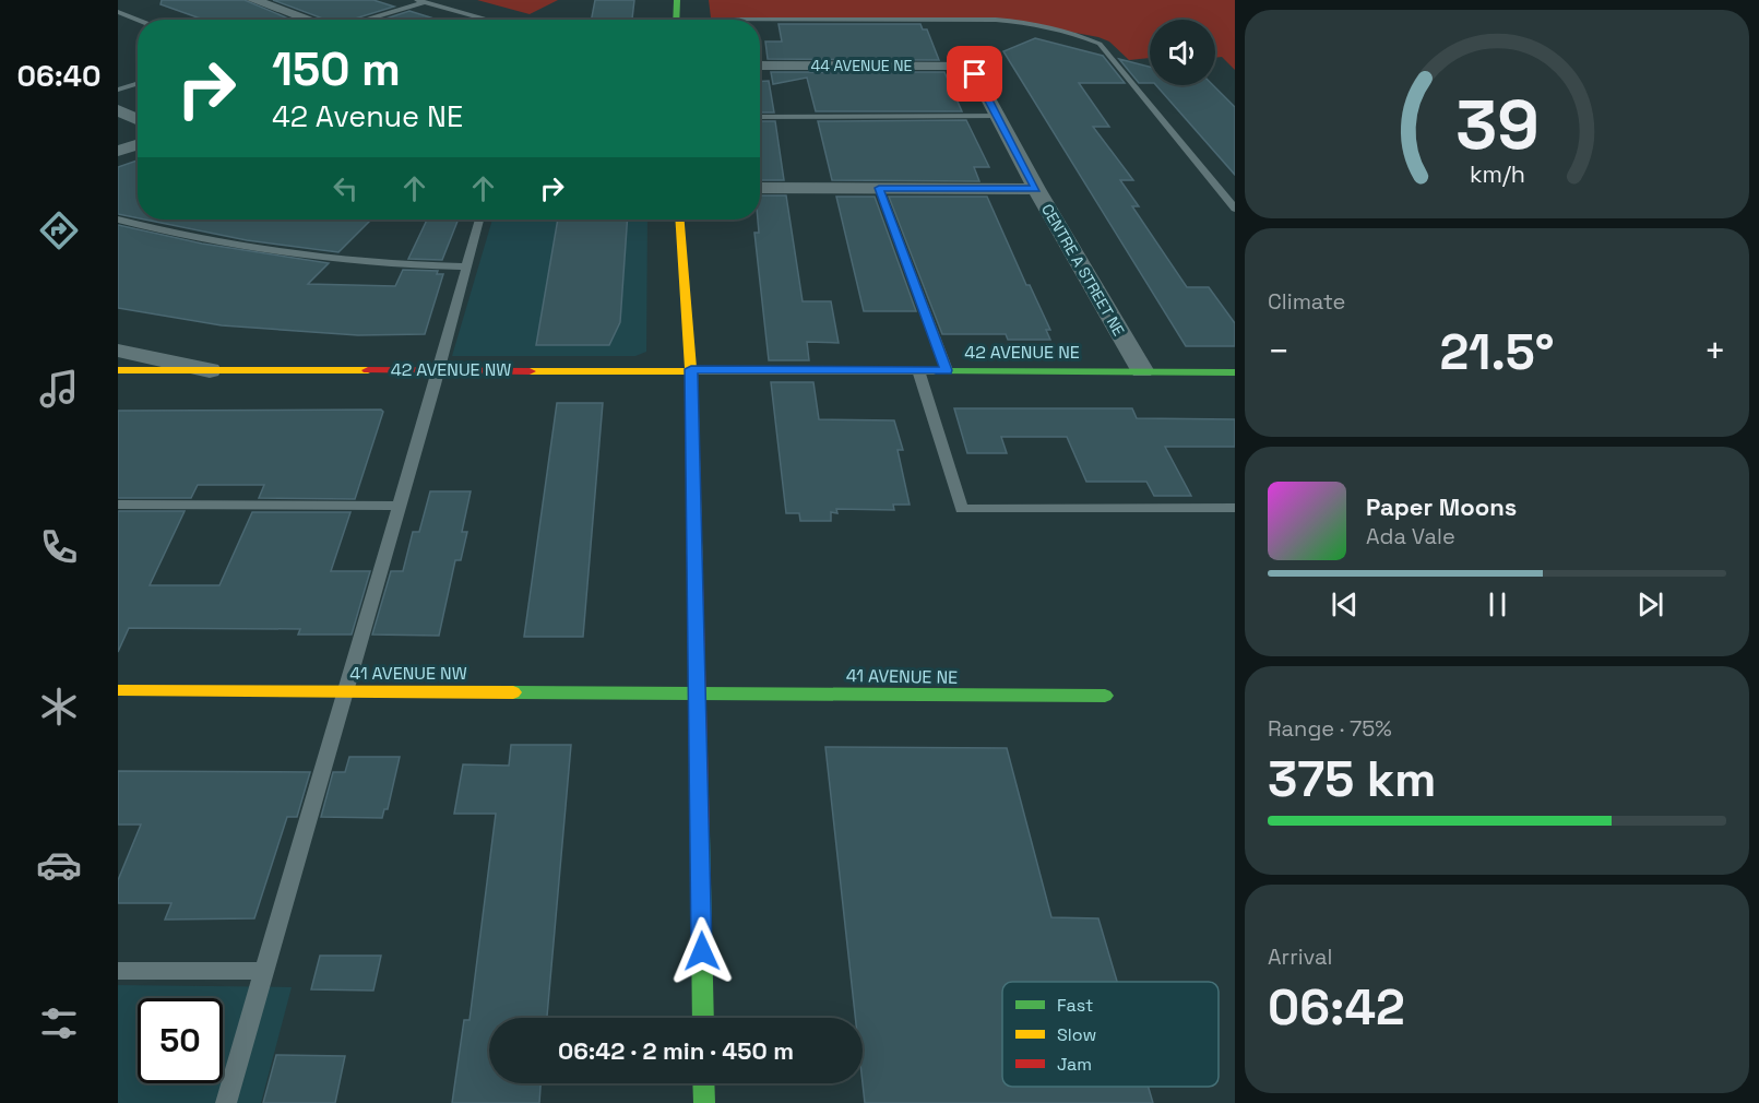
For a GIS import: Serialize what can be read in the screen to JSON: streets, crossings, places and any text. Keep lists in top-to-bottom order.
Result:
{
  "streets": {
    "street": [
      "44 AVENUE NE",
      "CENTRE A STREET NE",
      "42 AVENUE NE",
      "42 AVENUE NW",
      "41 AVENUE NW",
      "41 AVENUE NE"
    ]
  },
  "crossings": [
    ["44 AVENUE NE", "CENTRE A STREET NE"],
    ["CENTRE A STREET NE", "42 AVENUE NE"],
    ["42 AVENUE NE", "42 AVENUE NW"],
    ["41 AVENUE NW", "41 AVENUE NE"]
  ],
  "legend": ["Fast", "Slow", "Jam"],
  "page": {
    "tabs": "06:40",
    "turn": ["150 m", "42 Avenue NE"],
    "tile": [
      "Climate",
      ["Range · 75%", "375 km"],
      ["Arrival", "06:42"]
    ],
    "heat": ["−", "21.5°", "+"],
    "song": ["Paper Moons", "Ada Vale"],
    "limit": "50",
    "trip": "06:42 · 2 min · 450 m",
    "gauge": ["39", "km/h"]
  }
}
